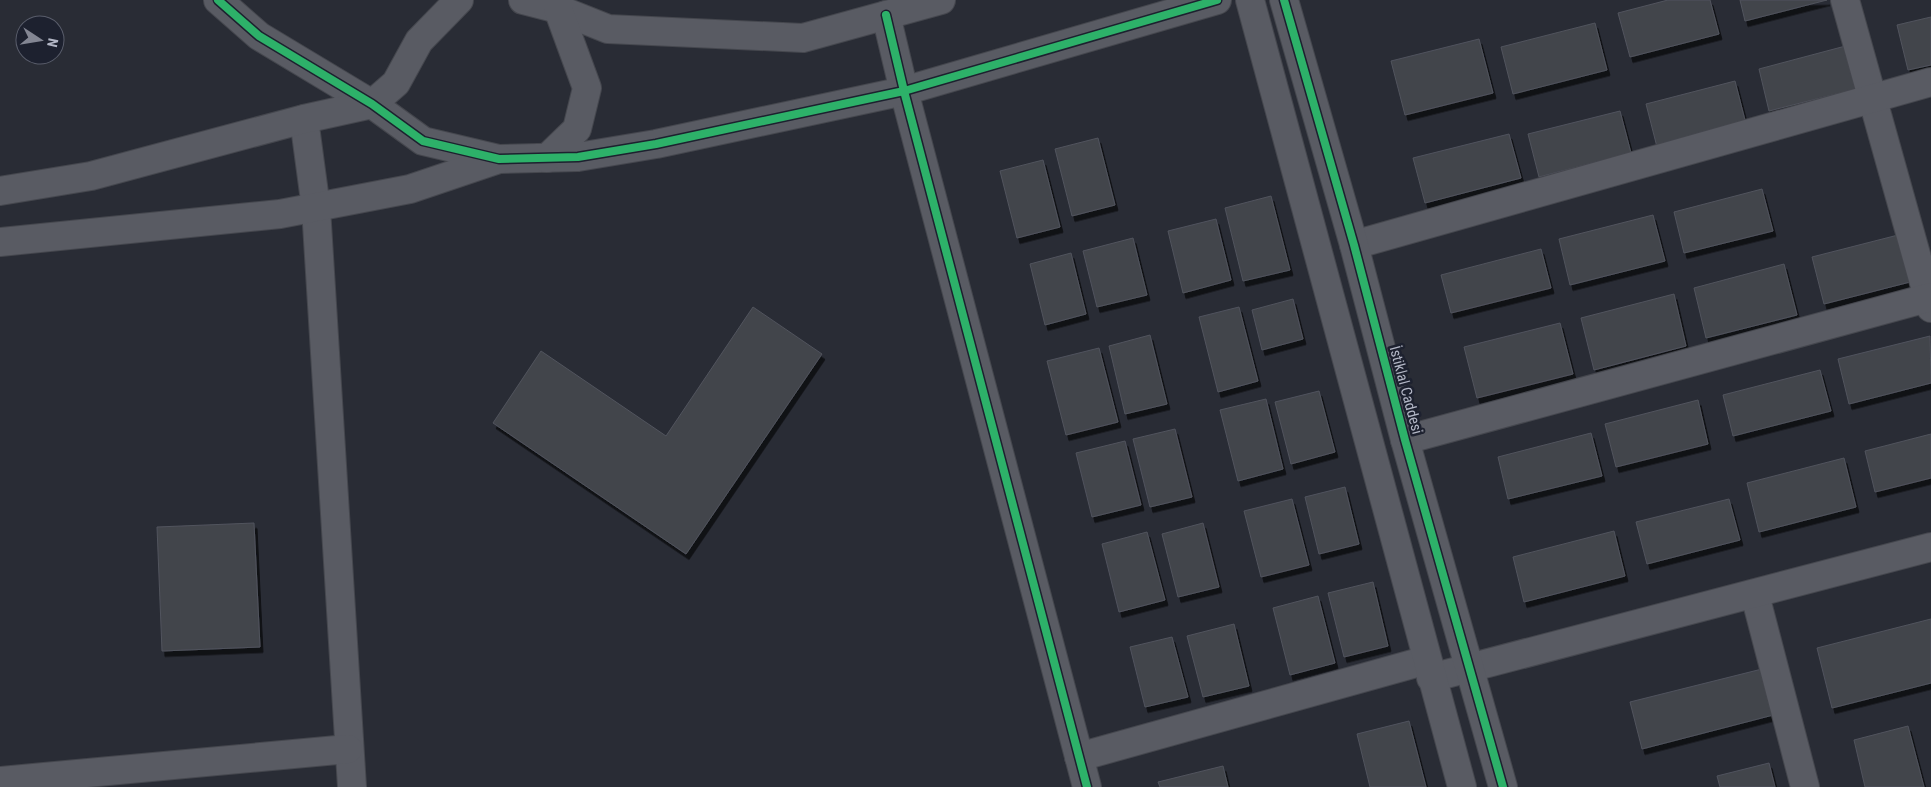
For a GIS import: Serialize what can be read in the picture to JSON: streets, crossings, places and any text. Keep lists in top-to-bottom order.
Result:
{
  "streets": {
    "street": ["İstiklal Caddesi"]
  },
  "north": "right"
}
